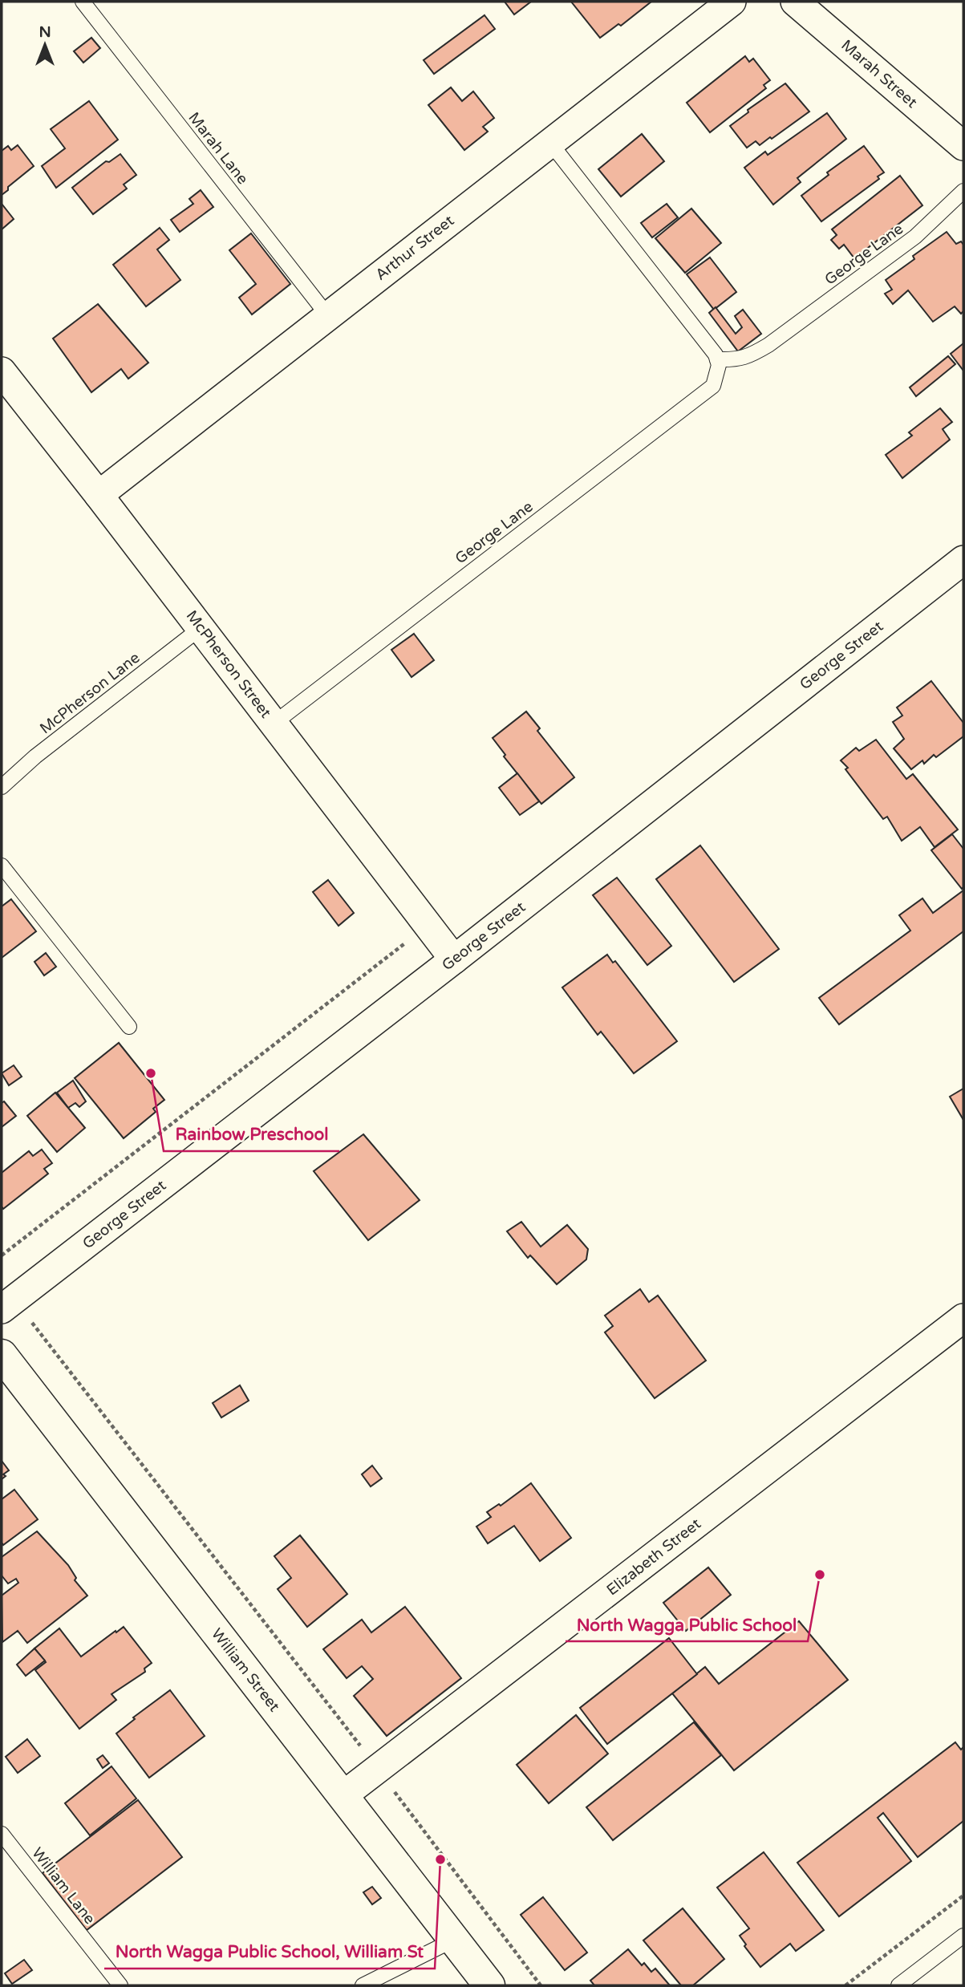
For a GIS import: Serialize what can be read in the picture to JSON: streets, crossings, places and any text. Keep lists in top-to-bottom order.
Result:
{
  "streets": {
    "street": [
      "Marah Street",
      "Arthur Street",
      "George Street",
      "McPherson Street",
      "Elizabeth Street",
      "William Street"
    ],
    "lane": [
      "Marah Lane",
      "George Lane",
      "McPherson Lane",
      "William Lane"
    ]
  },
  "crossings": [
    ["Marah Lane", "Arthur Street"],
    ["Arthur Street", "McPherson Street"],
    ["George Lane", "McPherson Street"],
    ["George Street", "McPherson Street"],
    ["McPherson Street", "McPherson Lane"],
    ["Elizabeth Street", "William Street"]
  ],
  "places": ["Rainbow Preschool", "North Wagga Public School", "North Wagga Public School, William St"],
  "north": "top"
}
